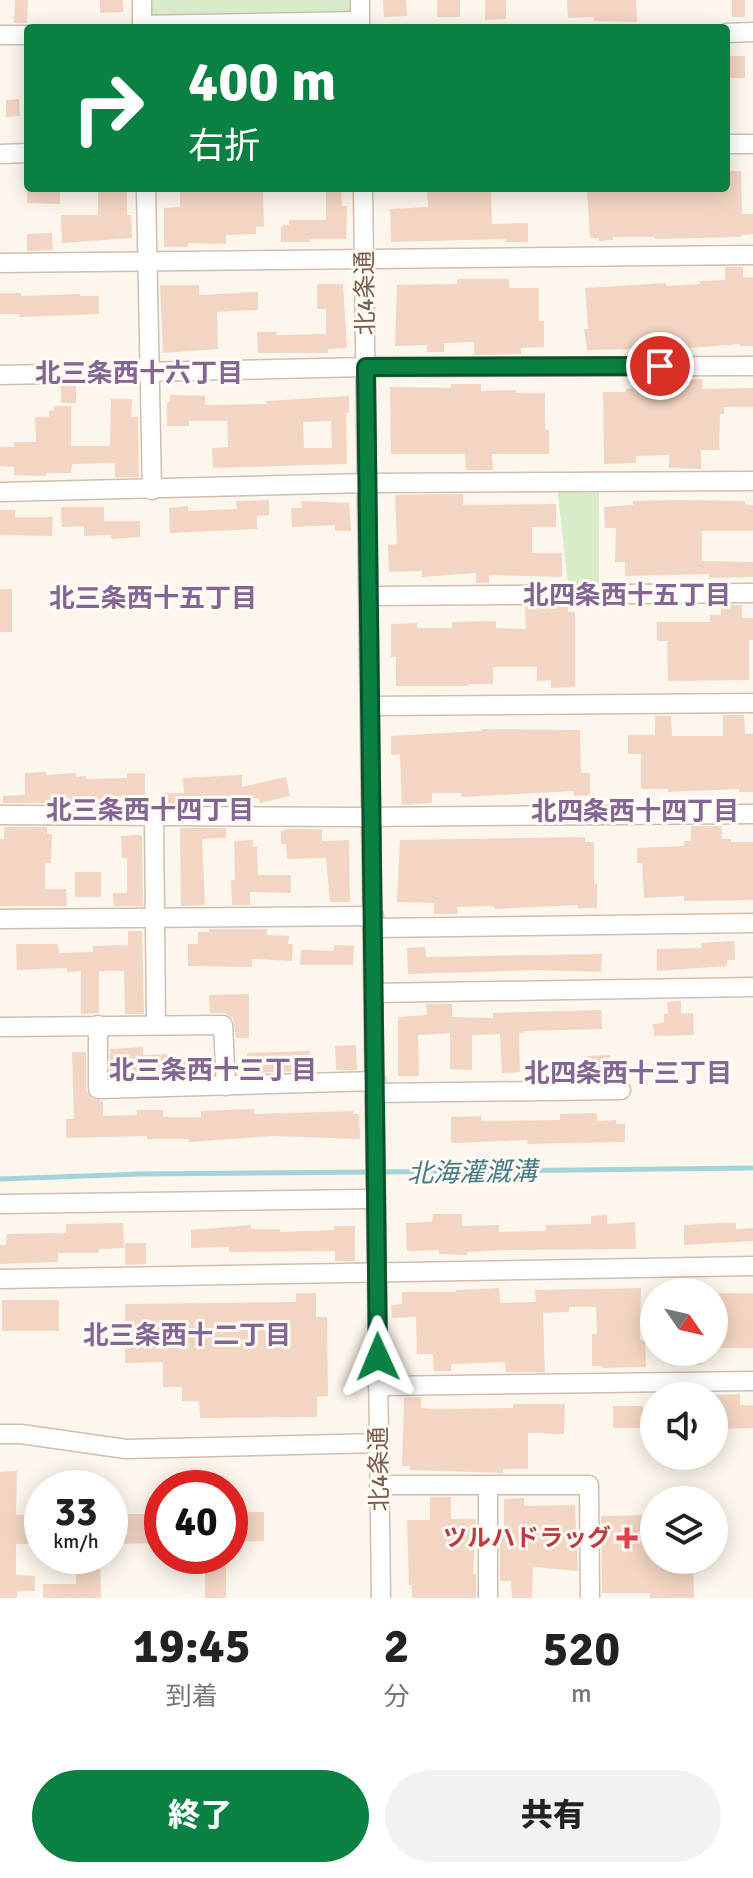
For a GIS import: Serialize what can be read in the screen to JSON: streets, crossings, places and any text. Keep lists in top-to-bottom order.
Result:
{
  "streets": {
    "street": ["北4条通"]
  },
  "districts": [
    "北三条西十六丁目",
    "北四条西十五丁目",
    "北三条西十五丁目",
    "北三条西十四丁目",
    "北四条西十四丁目",
    "北三条西十三丁目",
    "北四条西十三丁目",
    "北三条西十二丁目"
  ],
  "water": ["北海灌漑溝"],
  "places": {
    "health": ["ツルハドラッグ"]
  },
  "north": "bottom right",
  "page": {
    "turn": ["400 m", "右折"],
    "speed": "33 km/h",
    "limit": "40",
    "eta": [
      "19:45",
      "到着",
      "2",
      "分",
      "520",
      "m"
    ],
    "buttons": ["終了", "共有"]
  }
}
